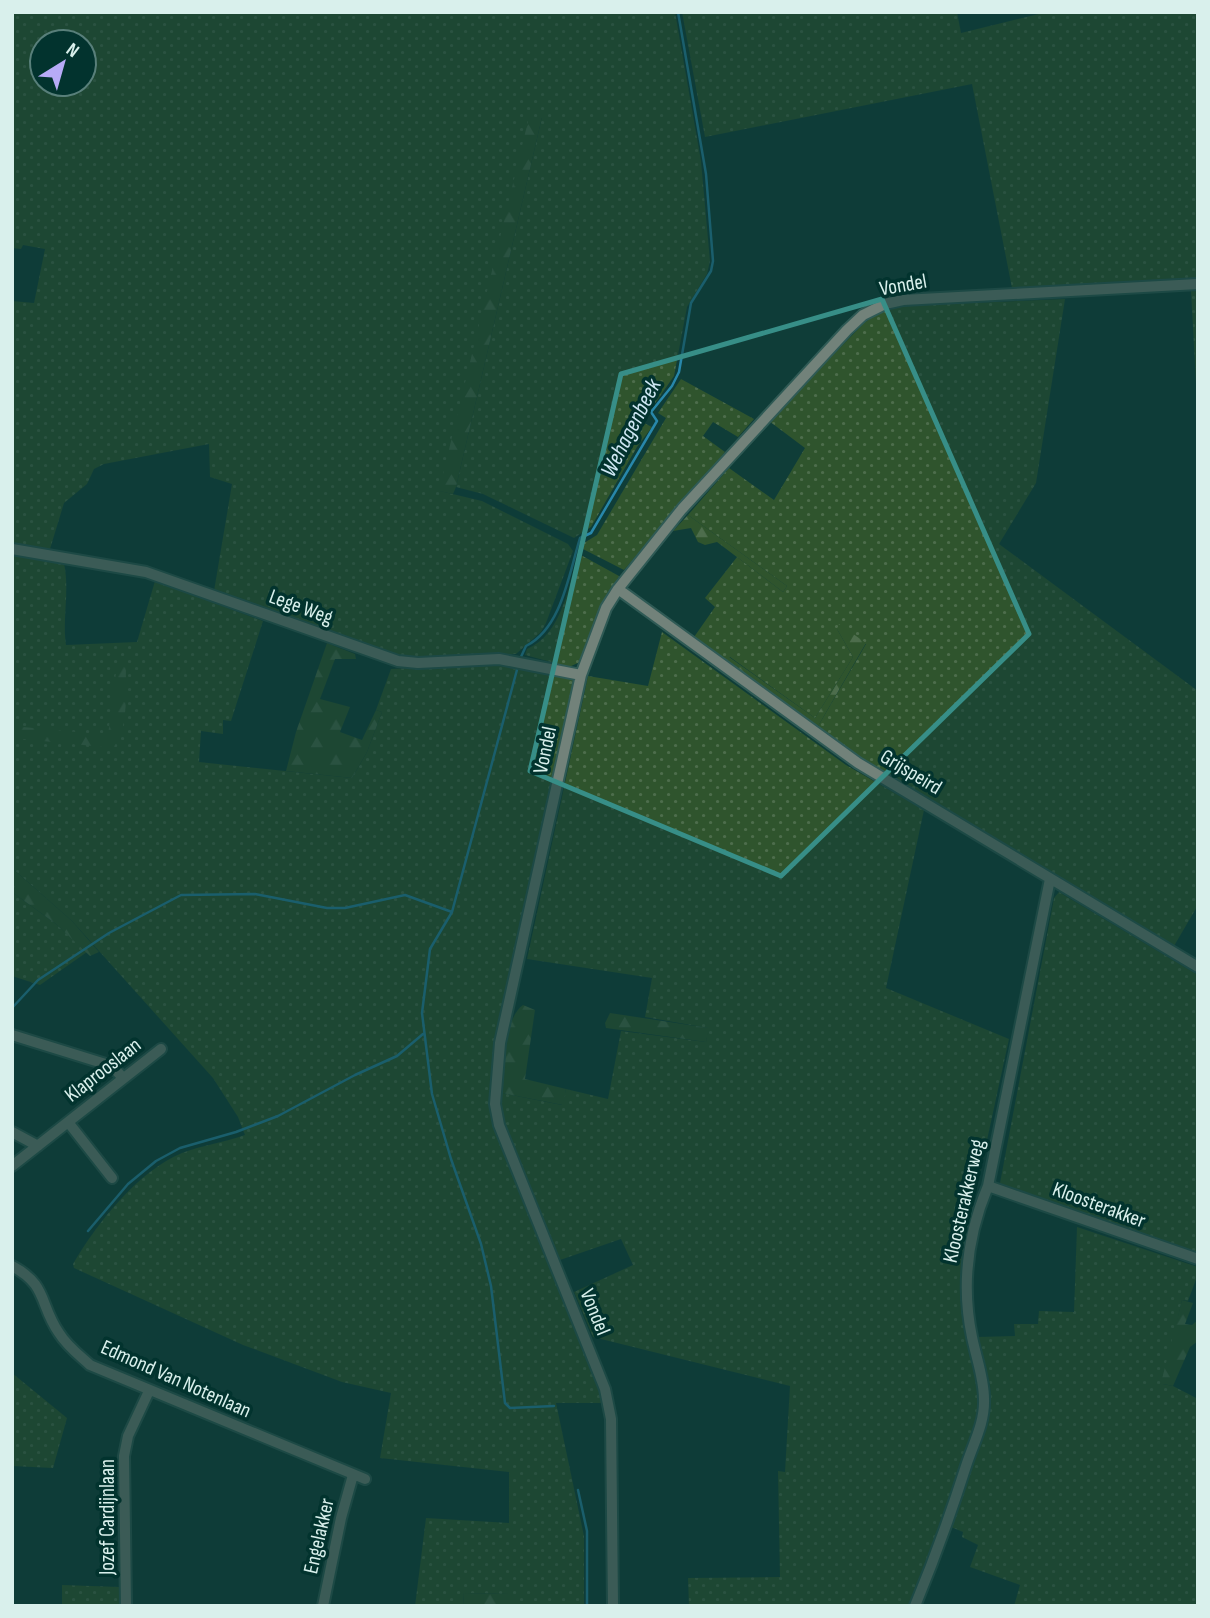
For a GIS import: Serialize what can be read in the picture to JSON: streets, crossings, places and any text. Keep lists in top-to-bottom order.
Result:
{
  "streets": {
    "street": [
      "Vondel",
      "Lege Weg",
      "Grijspeird",
      "Klaprooslaan",
      "Kloosterakkerweg",
      "Kloosterakker",
      "Edmond Van Notenlaan",
      "Jozef Cardijnlaan",
      "Engelakker"
    ]
  },
  "crossings": [
    ["Vondel", "Lege Weg"],
    ["Vondel", "Grijspeird"],
    ["Grijspeird", "Kloosterakkerweg"],
    ["Kloosterakkerweg", "Kloosterakker"],
    ["Edmond Van Notenlaan", "Jozef Cardijnlaan"],
    ["Edmond Van Notenlaan", "Engelakker"]
  ],
  "water": ["Wehagenbeek"],
  "north": "top right"
}
